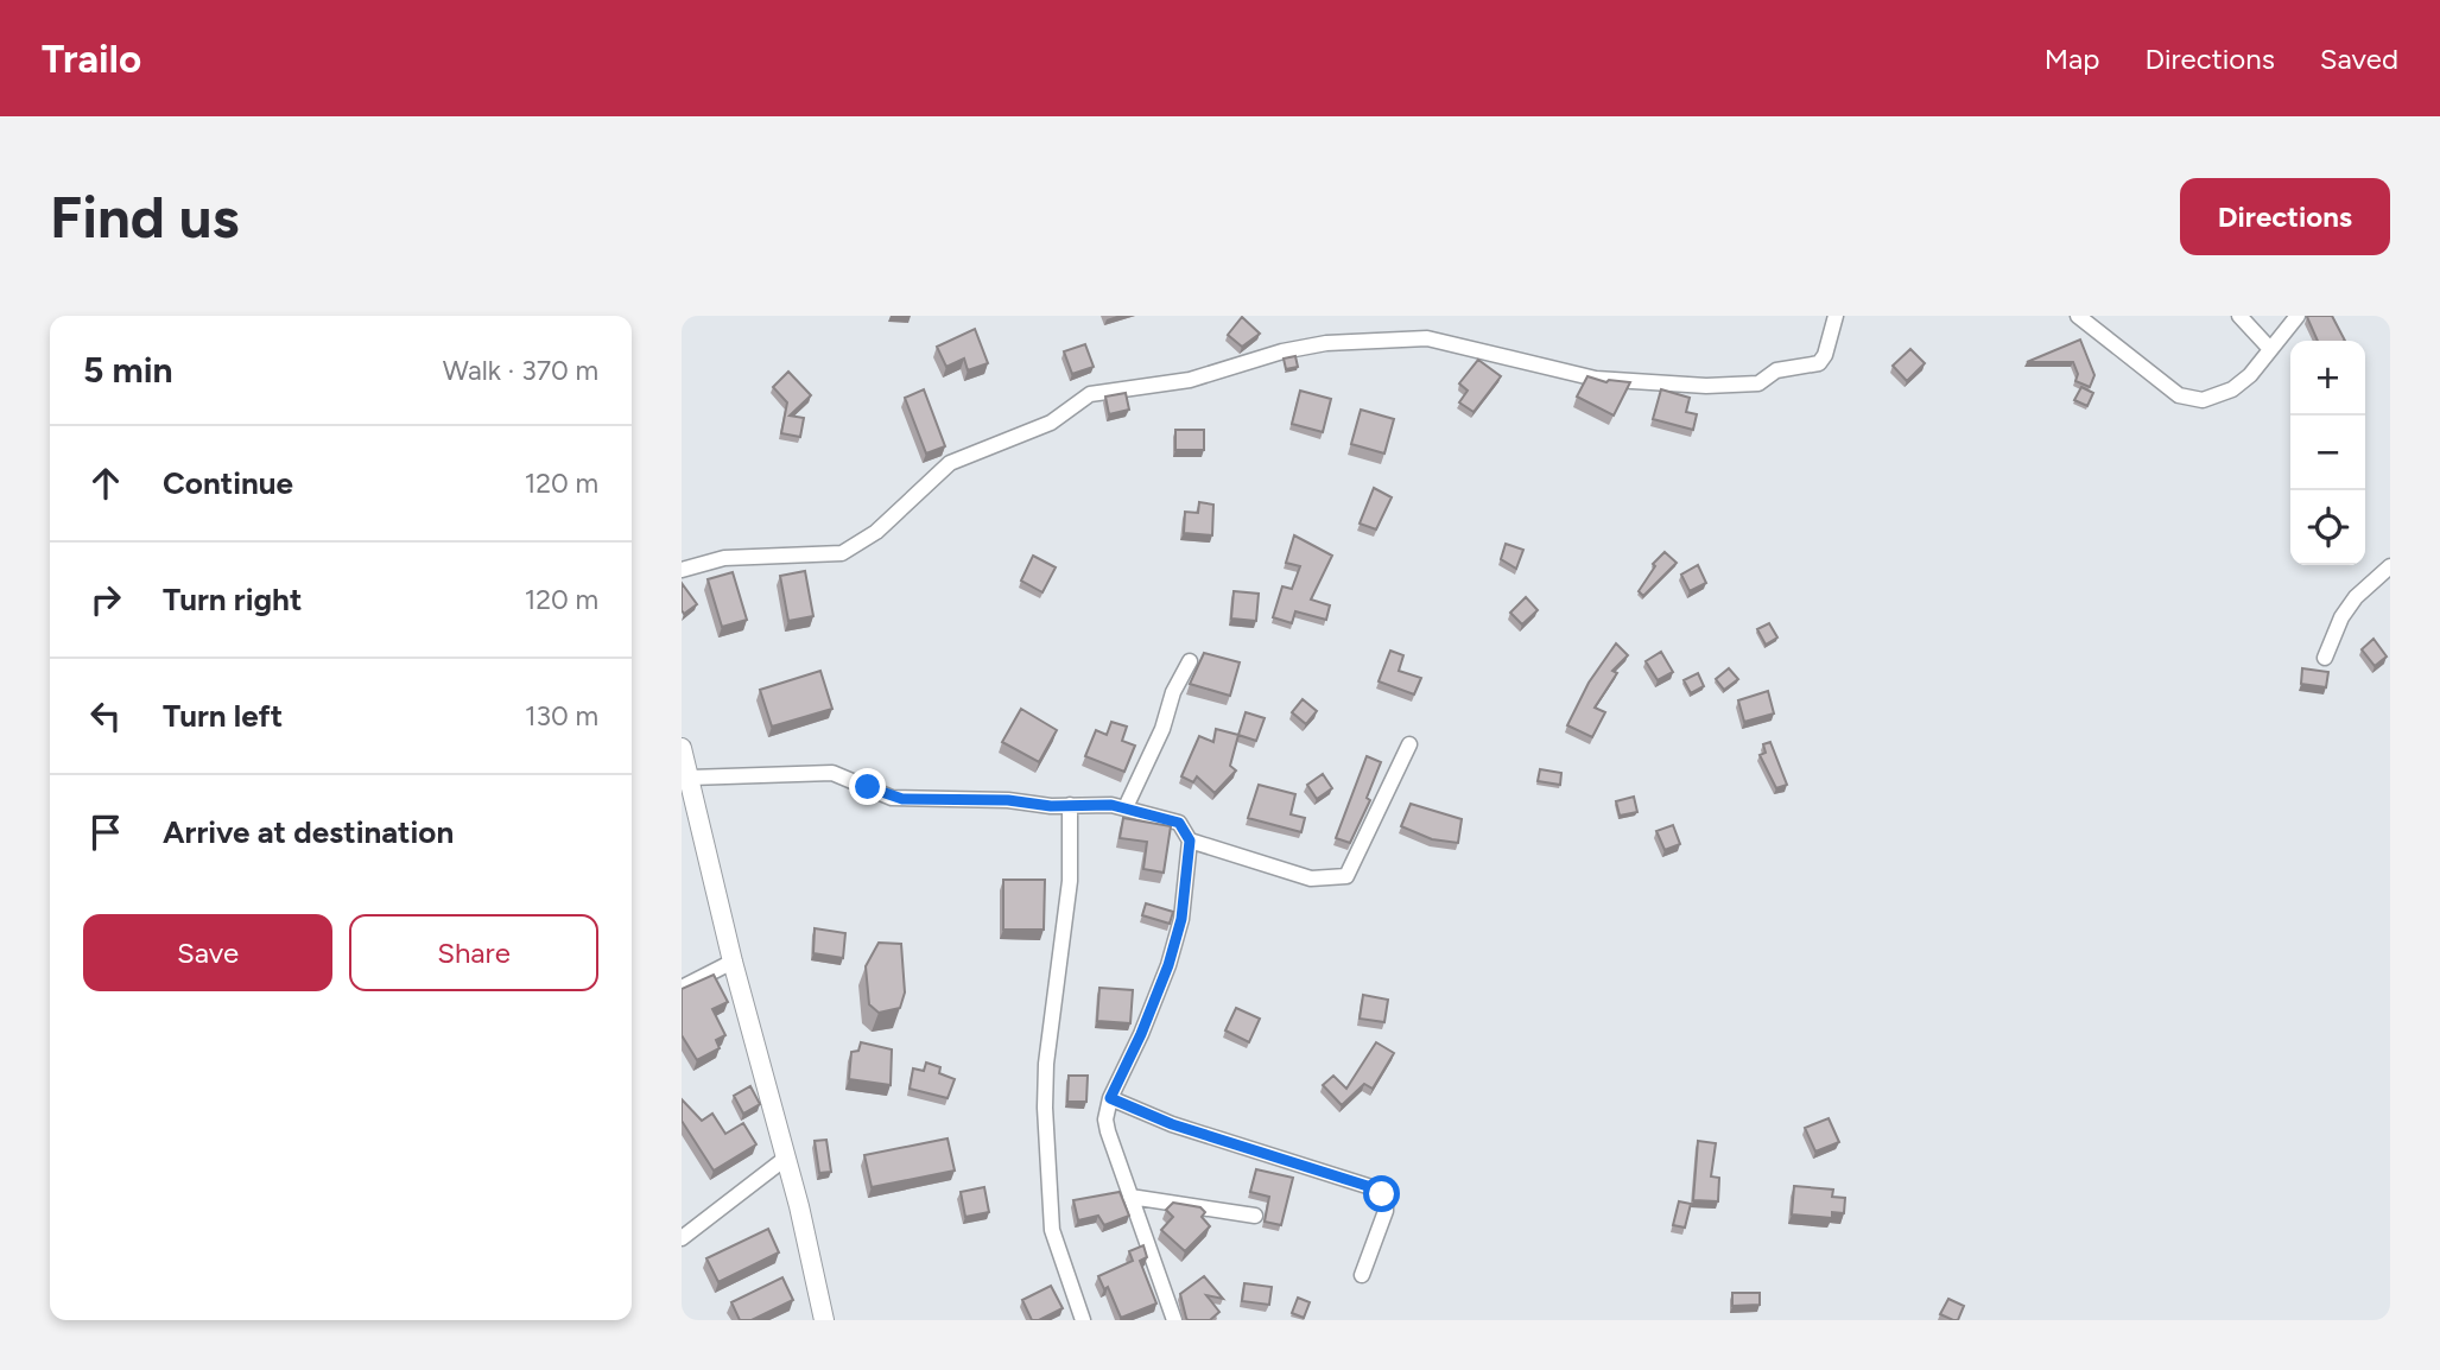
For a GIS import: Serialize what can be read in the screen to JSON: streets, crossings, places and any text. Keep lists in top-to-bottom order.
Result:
{
  "page": {
    "header": "Trailo",
    "nav": ["Map", "Directions", "Saved"],
    "buttons": [
      "Directions",
      ["Save", "Share"]
    ],
    "title": "Find us",
    "heading": ["5 min", "Walk · 370 m"],
    "map_buttons": ["+", "−"],
    "list": [
      ["Continue", "120 m"],
      ["Turn right", "120 m"],
      ["Turn left", "130 m"],
      "Arrive at destination"
    ]
  }
}
